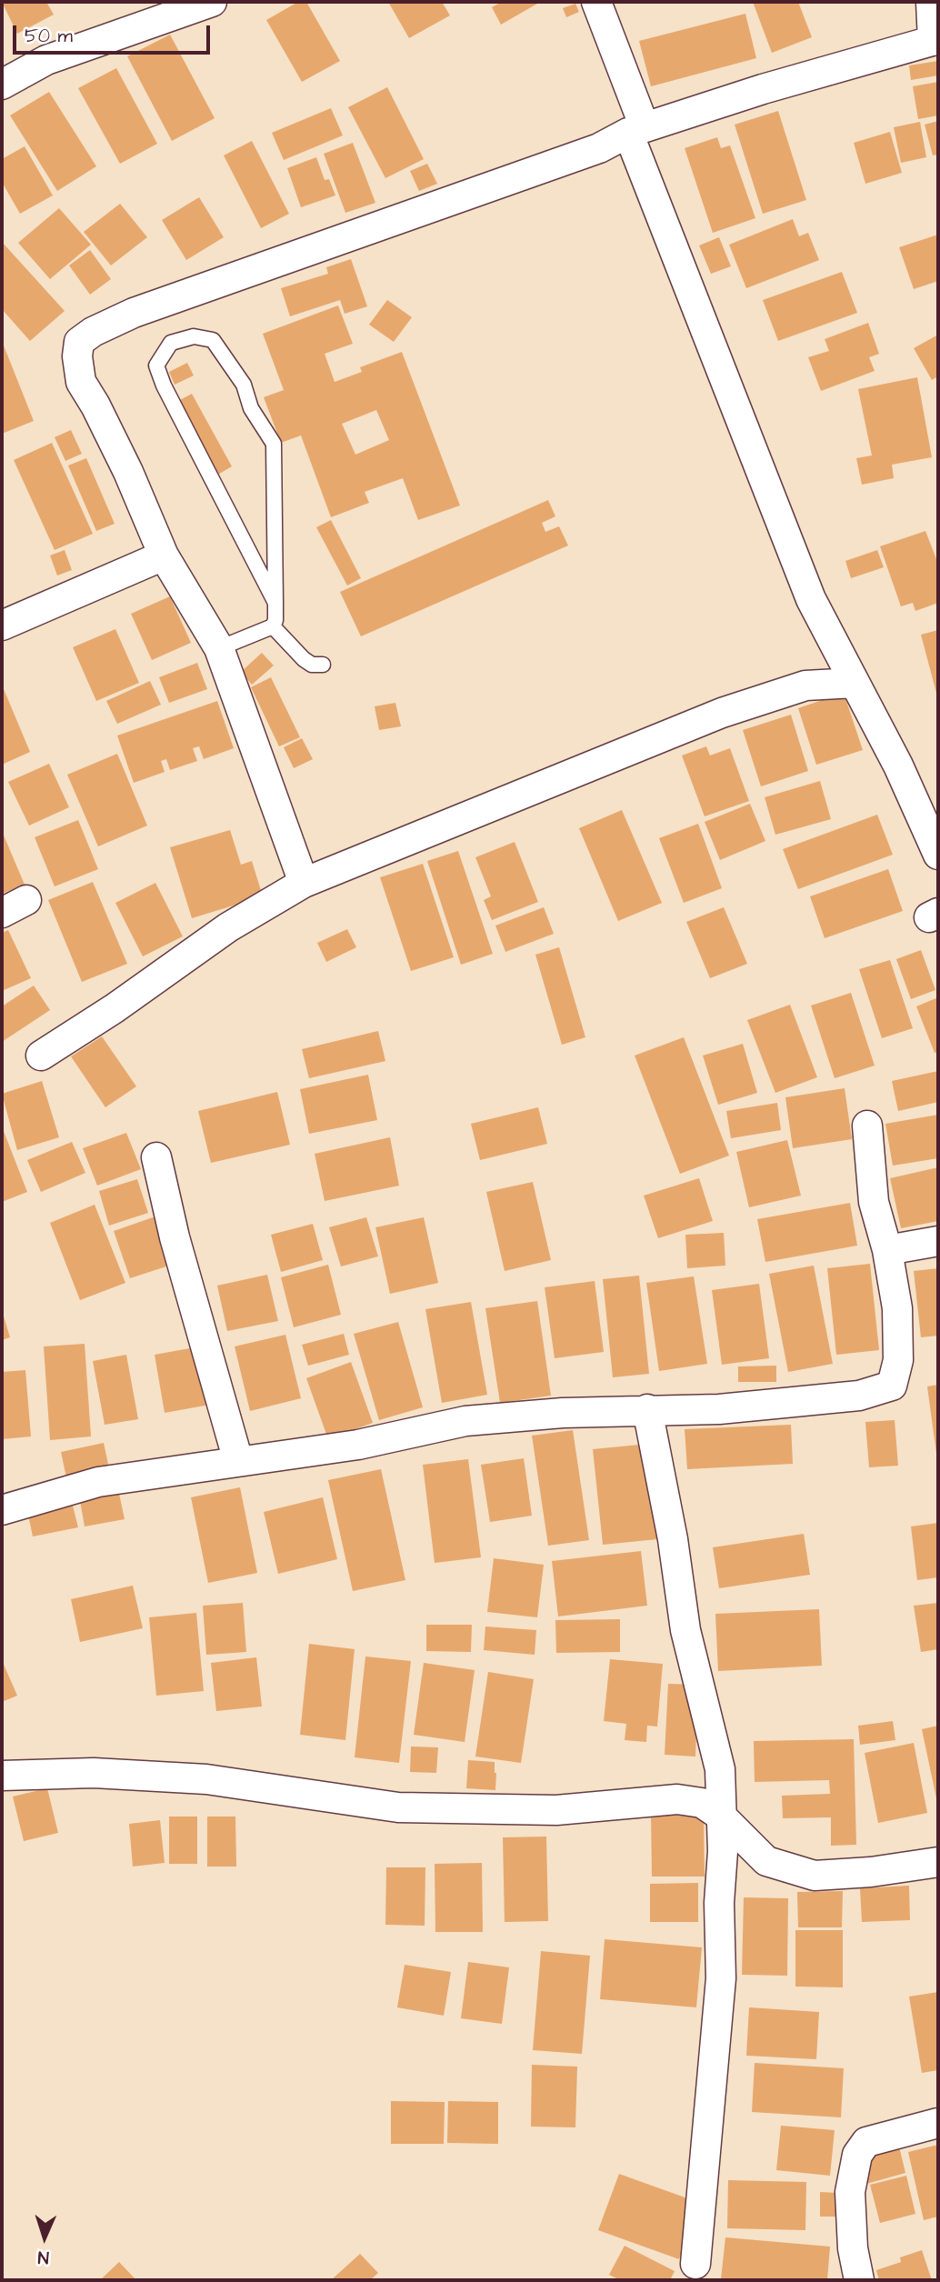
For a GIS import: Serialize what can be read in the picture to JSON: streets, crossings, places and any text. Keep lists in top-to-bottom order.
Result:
{
  "scale_bar": "50 m",
  "north": "bottom"
}
